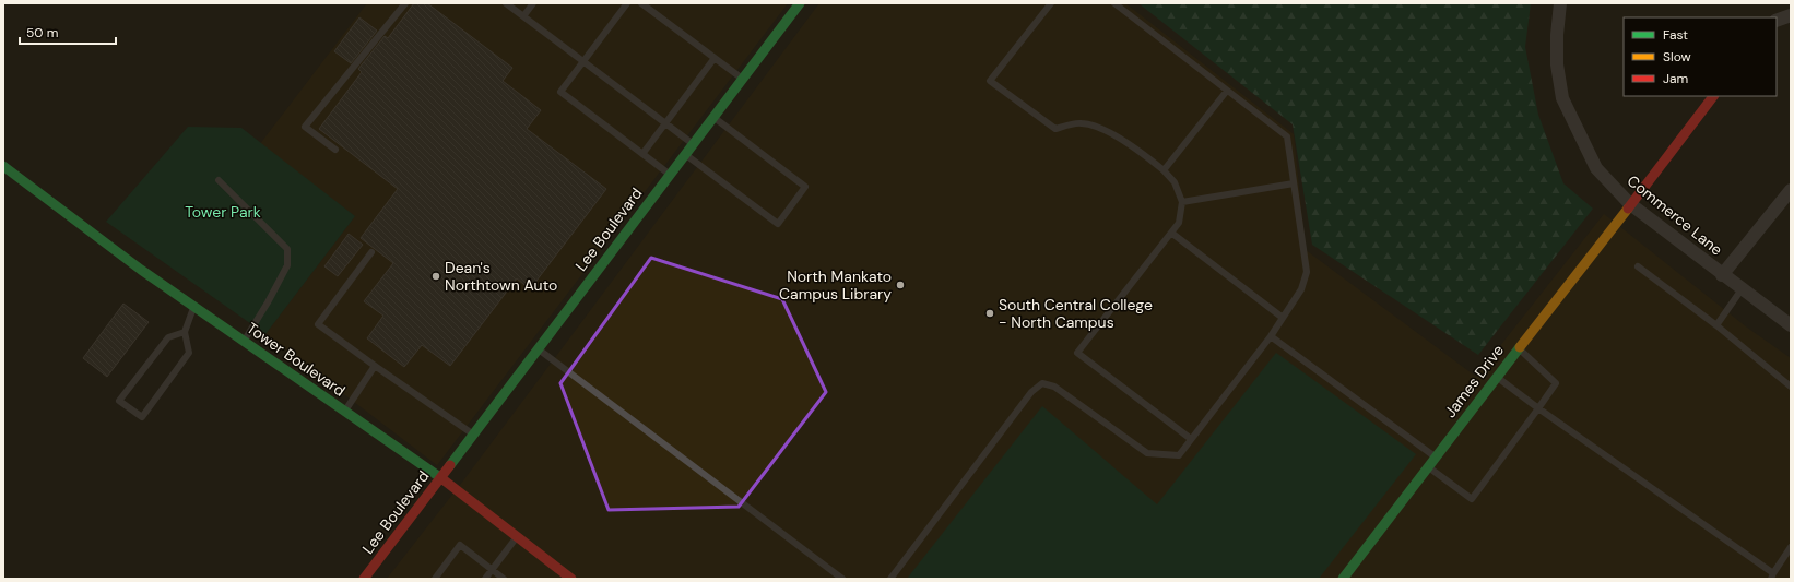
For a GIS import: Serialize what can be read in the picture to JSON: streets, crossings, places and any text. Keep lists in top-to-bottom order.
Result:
{
  "streets": {
    "street": [
      "Commerce Lane",
      "Lee Boulevard",
      "Tower Boulevard",
      "James Drive"
    ]
  },
  "crossings": [
    ["Commerce Lane", "James Drive"],
    ["Lee Boulevard", "Tower Boulevard"]
  ],
  "parks": ["Tower Park"],
  "places": ["Dean's Northtown Auto", "North Mankato Campus Library", "South Central College - North Campus"],
  "legend": ["Fast", "Slow", "Jam"],
  "scale_bar": "50 m"
}
